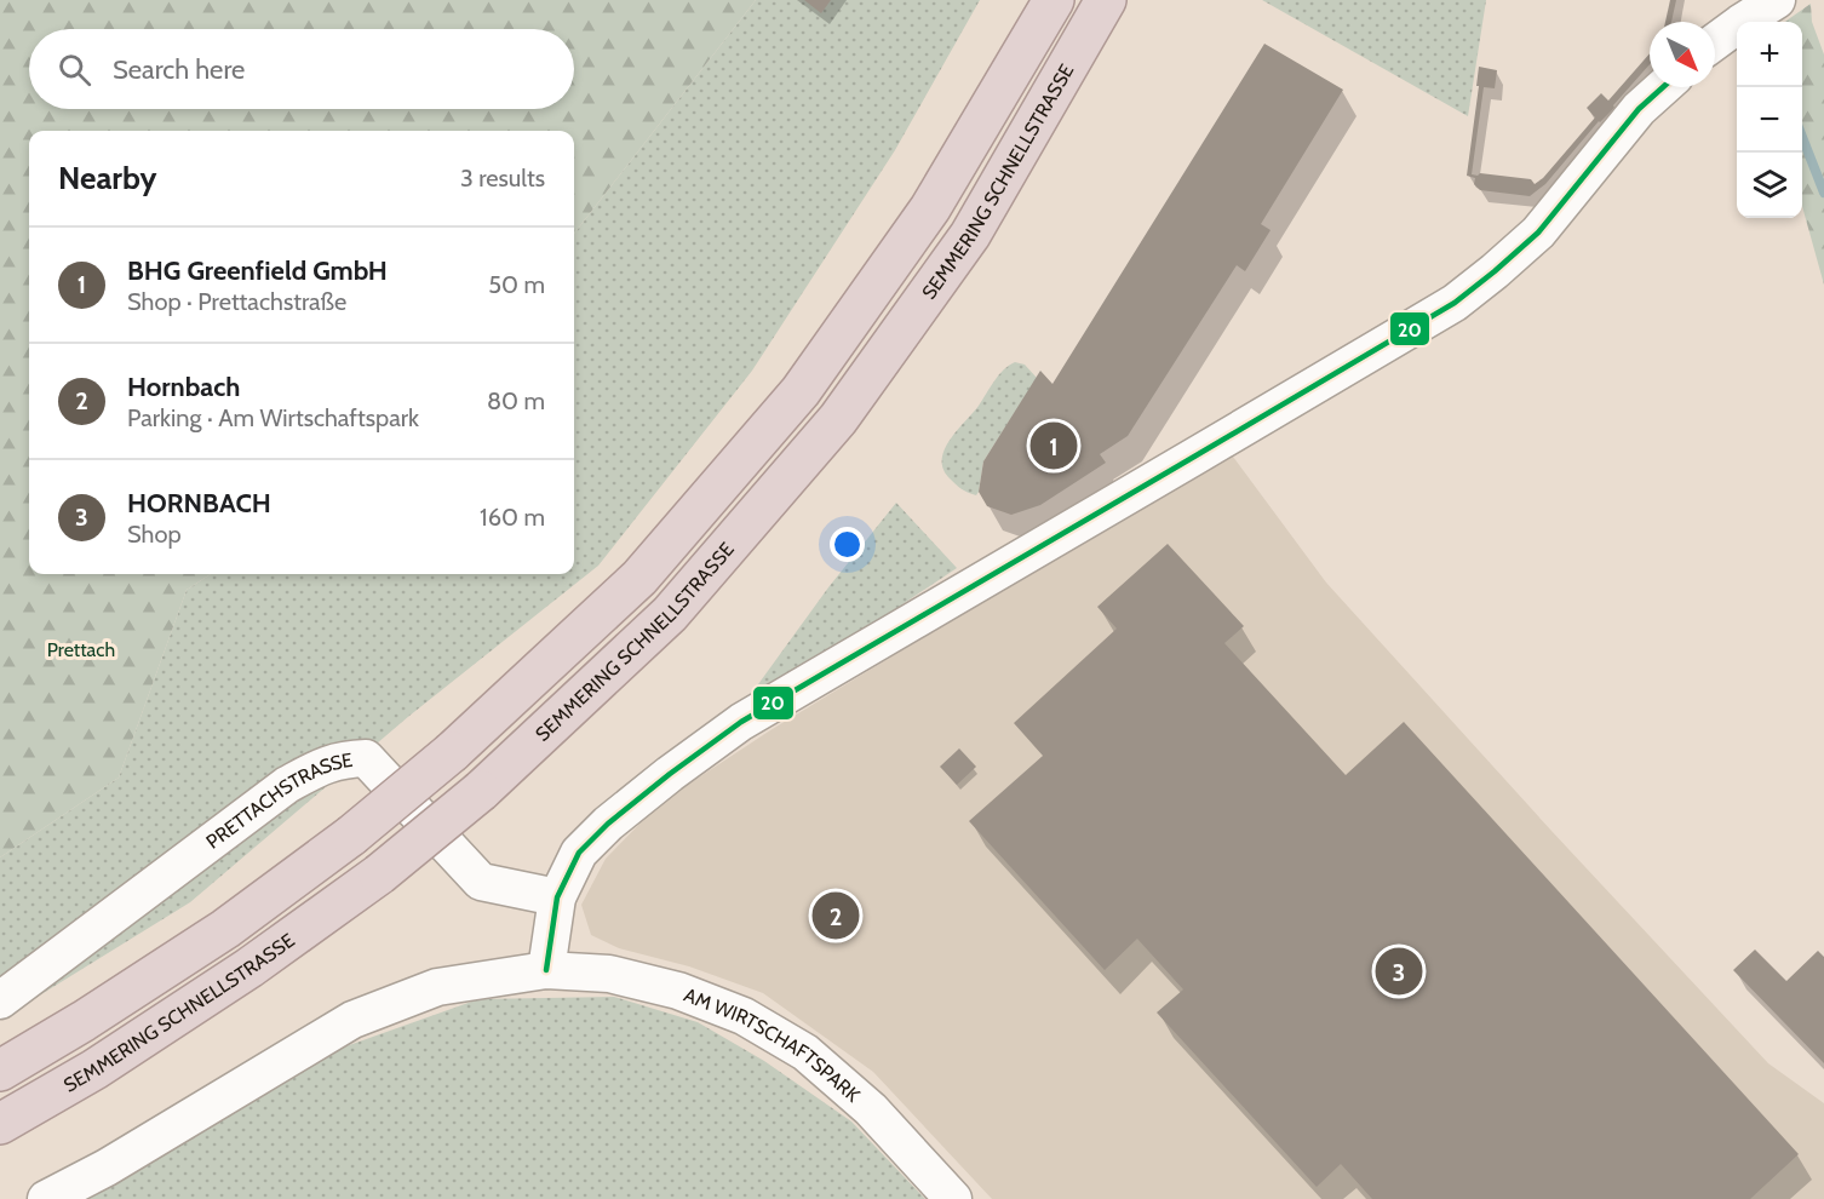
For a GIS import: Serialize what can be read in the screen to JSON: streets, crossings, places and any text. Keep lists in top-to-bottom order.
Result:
{
  "streets": {
    "highway": ["SEMMERING SCHNELLSTRASSE"],
    "street": ["PRETTACHSTRASSE", "AM WIRTSCHAFTSPARK"]
  },
  "parks": ["Prettach"],
  "lines": ["transit line 20"],
  "north": "bottom right",
  "page": {
    "map_buttons": ["+", "−"],
    "search": "Search here",
    "heading": ["Nearby", "3 results"],
    "list": [
      {
        "mark": "1",
        "name": "BHG Greenfield GmbH",
        "note": "Shop · Prettachstraße",
        "value": "50 m"
      },
      {
        "mark": "2",
        "name": "Hornbach",
        "note": "Parking · Am Wirtschaftspark",
        "value": "80 m"
      },
      {
        "mark": "3",
        "name": "HORNBACH",
        "note": "Shop",
        "value": "160 m"
      }
    ],
    "pins": ["1", "2", "3"]
  }
}
